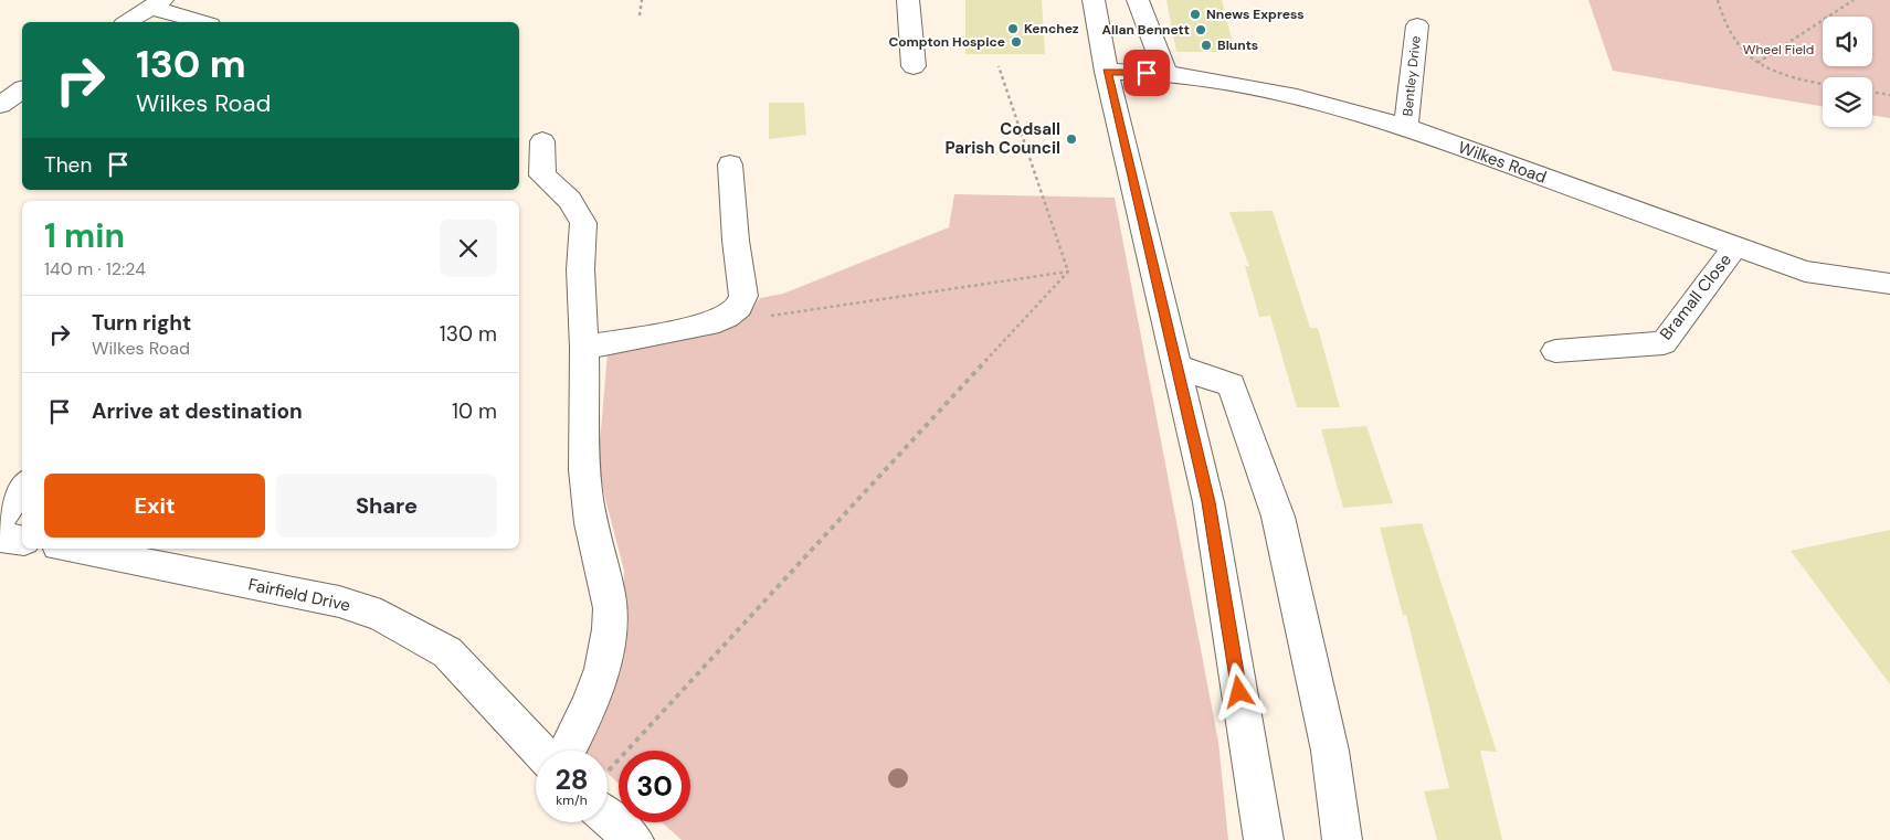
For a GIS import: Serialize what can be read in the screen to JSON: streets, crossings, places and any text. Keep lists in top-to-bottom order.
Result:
{
  "streets": {
    "street": [
      "Bentley Drive",
      "Wilkes Road",
      "Bramall Close",
      "Fairfield Drive"
    ]
  },
  "crossings": [
    ["Bentley Drive", "Wilkes Road"],
    ["Wilkes Road", "Bramall Close"]
  ],
  "parks": ["Wheel Field"],
  "places": [
    "Nnews Express",
    "Kenchez",
    "Allan Bennett",
    "Compton Hospice",
    "Blunts",
    "Codsall Parish Council"
  ],
  "page": {
    "turn": ["130 m", "Wilkes Road"],
    "then": "Then",
    "heading": ["1 min", "140 m · 12:24"],
    "list": [
      {
        "name": "Turn right",
        "note": "Wilkes Road",
        "value": "130 m"
      },
      {
        "name": "Arrive at destination",
        "value": "10 m"
      }
    ],
    "buttons": ["Exit", "Share"],
    "speed": "28 km/h",
    "limit": "30"
  }
}
